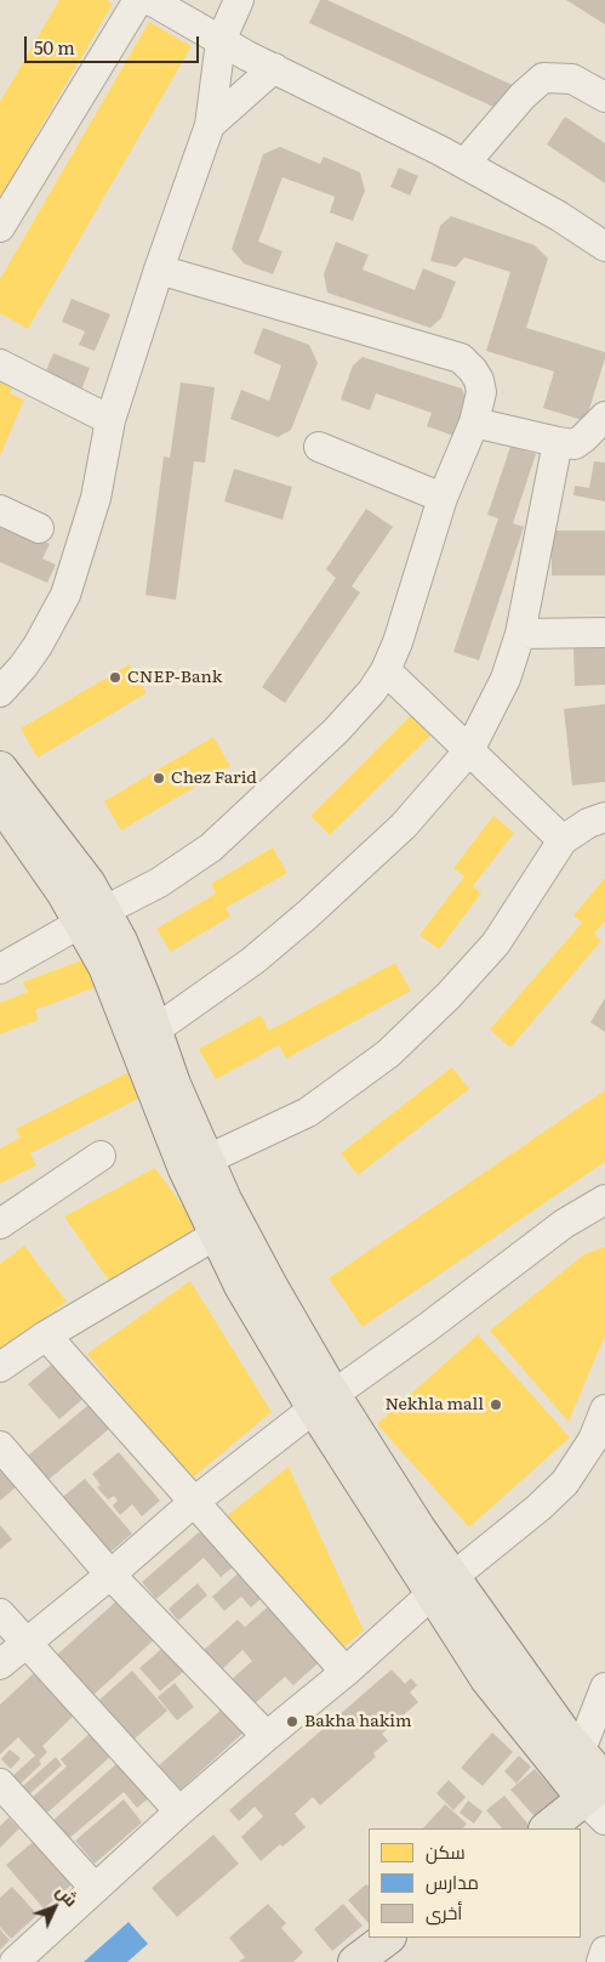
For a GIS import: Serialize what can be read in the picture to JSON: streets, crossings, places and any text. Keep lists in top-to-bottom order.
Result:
{
  "places": [
    "CNEP-Bank",
    "Chez Farid",
    "Nekhla mall",
    "Bakha hakim"
  ],
  "legend": ["سكن", "مدارس", "أخرى"],
  "scale_bar": "50 m",
  "north": "top right"
}
